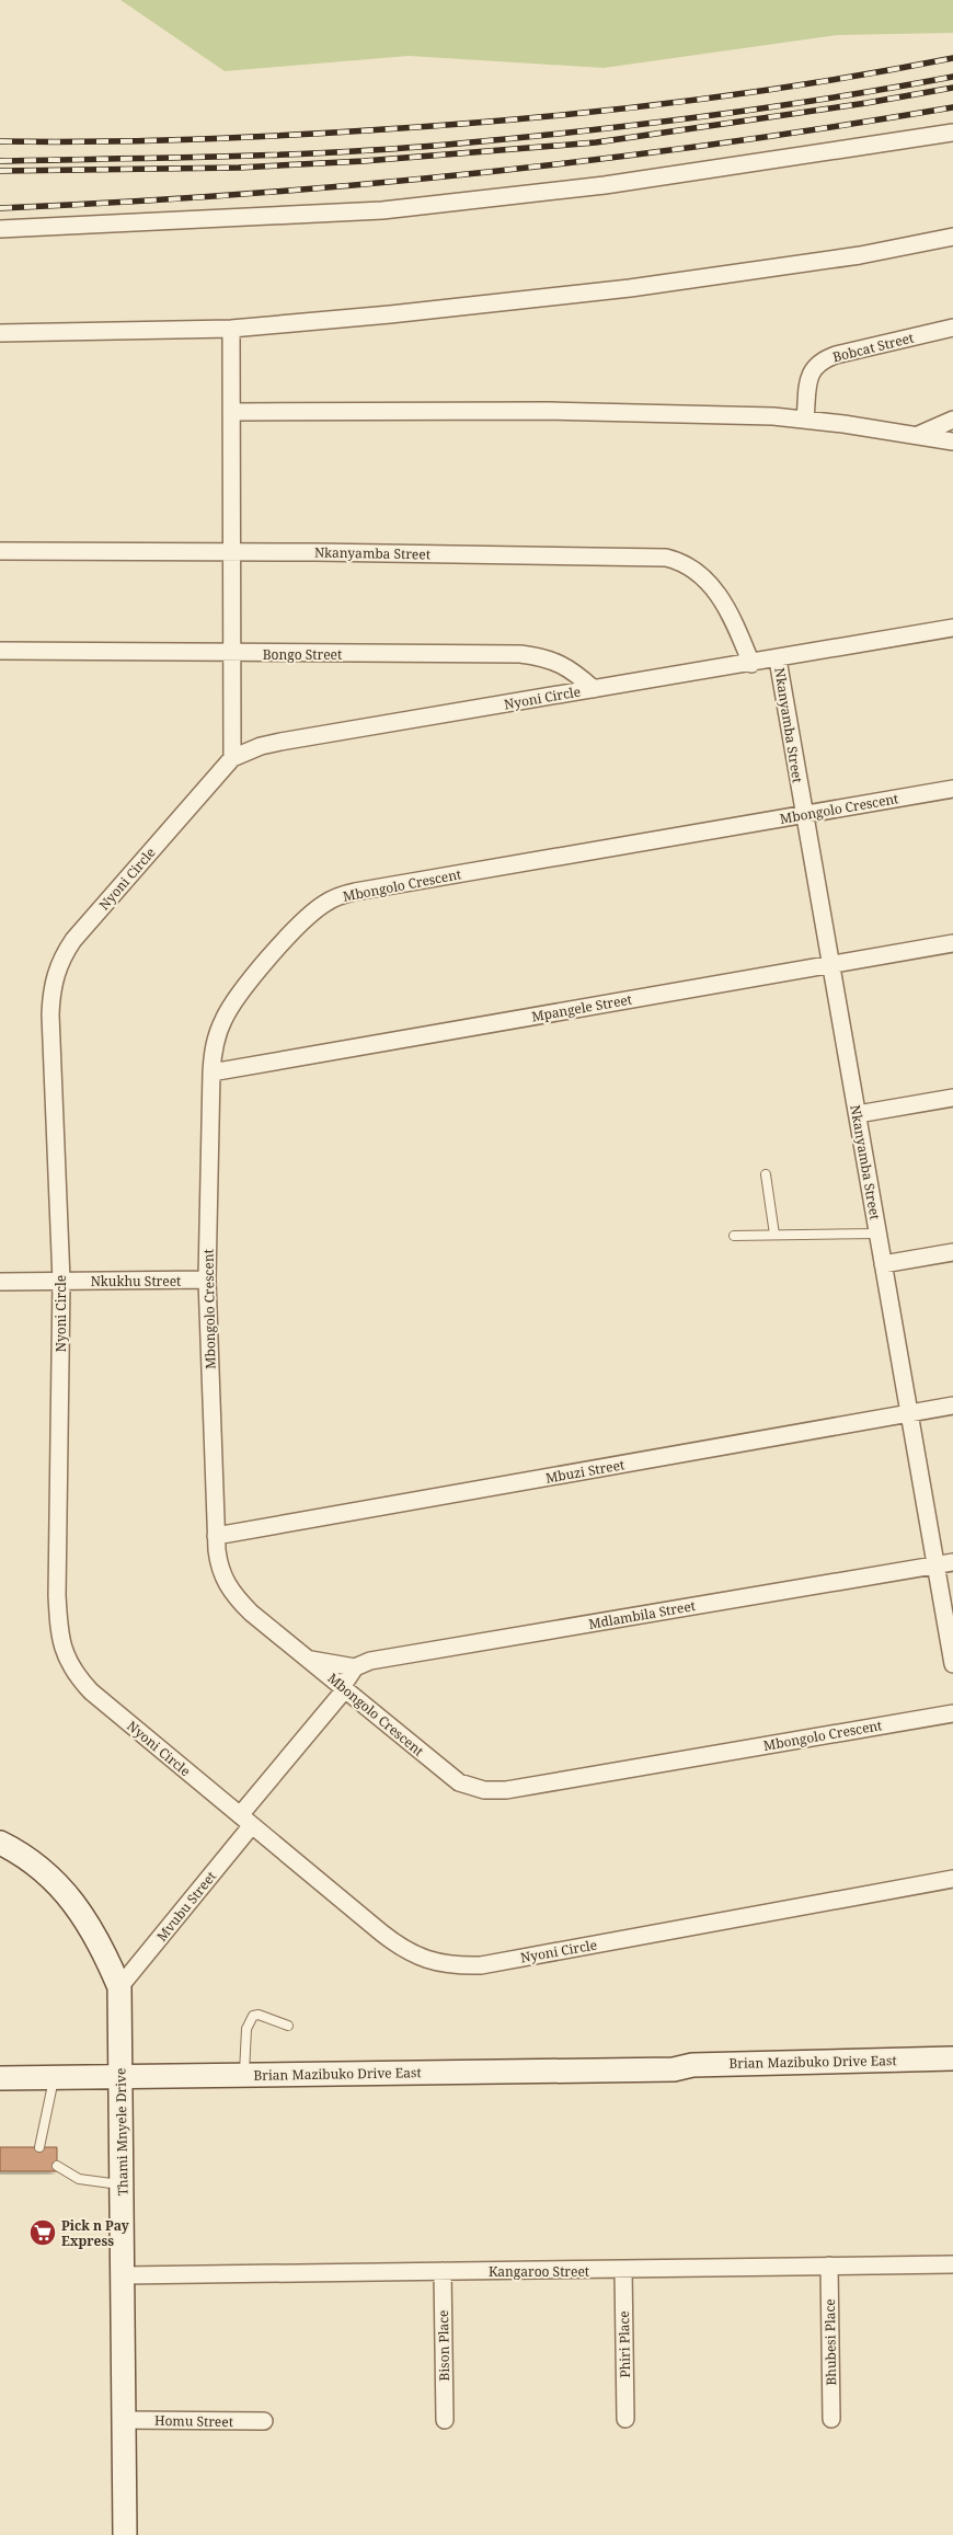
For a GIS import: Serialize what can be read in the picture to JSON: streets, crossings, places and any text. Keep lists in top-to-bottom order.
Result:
{
  "streets": {
    "street": [
      "Bobcat Street",
      "Nkanyamba Street",
      "Bongo Street",
      "Nyoni Circle",
      "Mbongolo Crescent",
      "Mpangele Street",
      "Nkukhu Street",
      "Mbuzi Street",
      "Mdlambila Street",
      "Mvubu Street",
      "Brian Mazibuko Drive East",
      "Thami Mnyele Drive",
      "Kangaroo Street",
      "Bhubesi Place",
      "Phiri Place",
      "Bison Place",
      "Homu Street"
    ]
  },
  "crossings": [
    ["Nkanyamba Street", "Nyoni Circle"],
    ["Nkanyamba Street", "Mbongolo Crescent"],
    ["Nkanyamba Street", "Mpangele Street"],
    ["Nkanyamba Street", "Mbuzi Street"],
    ["Nkanyamba Street", "Mdlambila Street"],
    ["Bongo Street", "Nyoni Circle"],
    ["Nyoni Circle", "Nkukhu Street"],
    ["Nyoni Circle", "Mvubu Street"],
    ["Mbongolo Crescent", "Mpangele Street"],
    ["Mbongolo Crescent", "Nkukhu Street"],
    ["Mbongolo Crescent", "Mbuzi Street"],
    ["Mbongolo Crescent", "Mvubu Street"],
    ["Mvubu Street", "Thami Mnyele Drive"],
    ["Brian Mazibuko Drive East", "Thami Mnyele Drive"],
    ["Thami Mnyele Drive", "Kangaroo Street"],
    ["Thami Mnyele Drive", "Homu Street"],
    ["Kangaroo Street", "Bhubesi Place"],
    ["Kangaroo Street", "Phiri Place"],
    ["Kangaroo Street", "Bison Place"]
  ],
  "places": {
    "supermarket": ["Pick n Pay Express"]
  }
}
